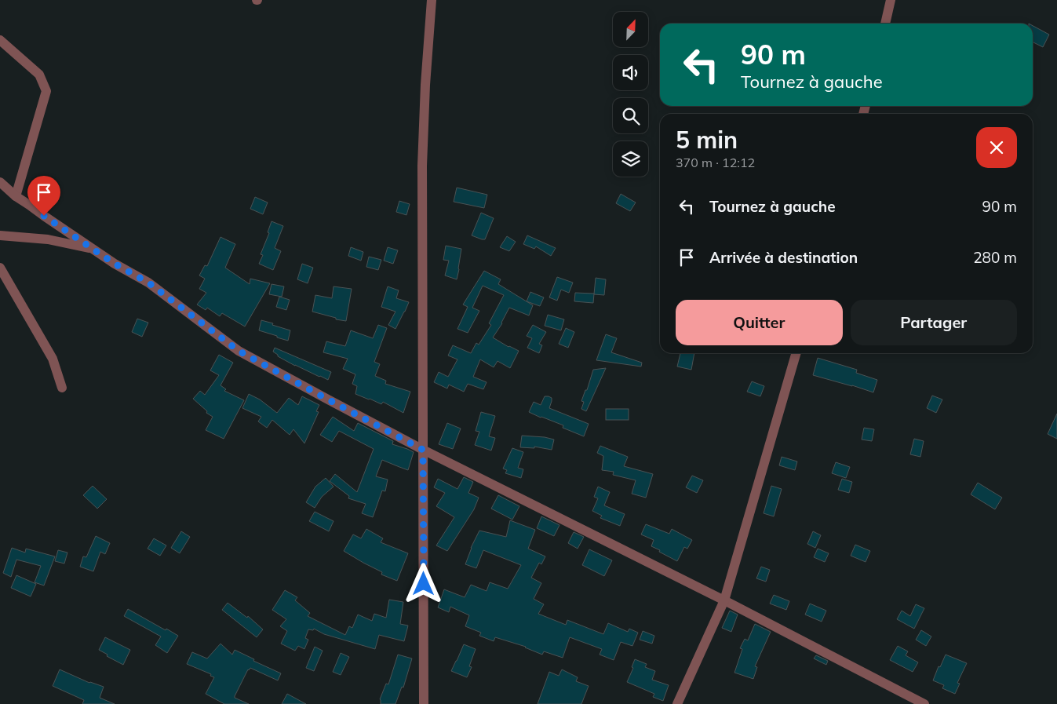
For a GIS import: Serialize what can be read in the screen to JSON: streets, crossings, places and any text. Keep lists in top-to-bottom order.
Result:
{
  "north": "top right",
  "page": {
    "turn": ["90 m", "Tournez à gauche"],
    "heading": ["5 min", "370 m · 12:12"],
    "list": [
      {
        "name": "Tournez à gauche",
        "value": "90 m"
      },
      {
        "name": "Arrivée à destination",
        "value": "280 m"
      }
    ],
    "buttons": ["Quitter", "Partager"]
  }
}
